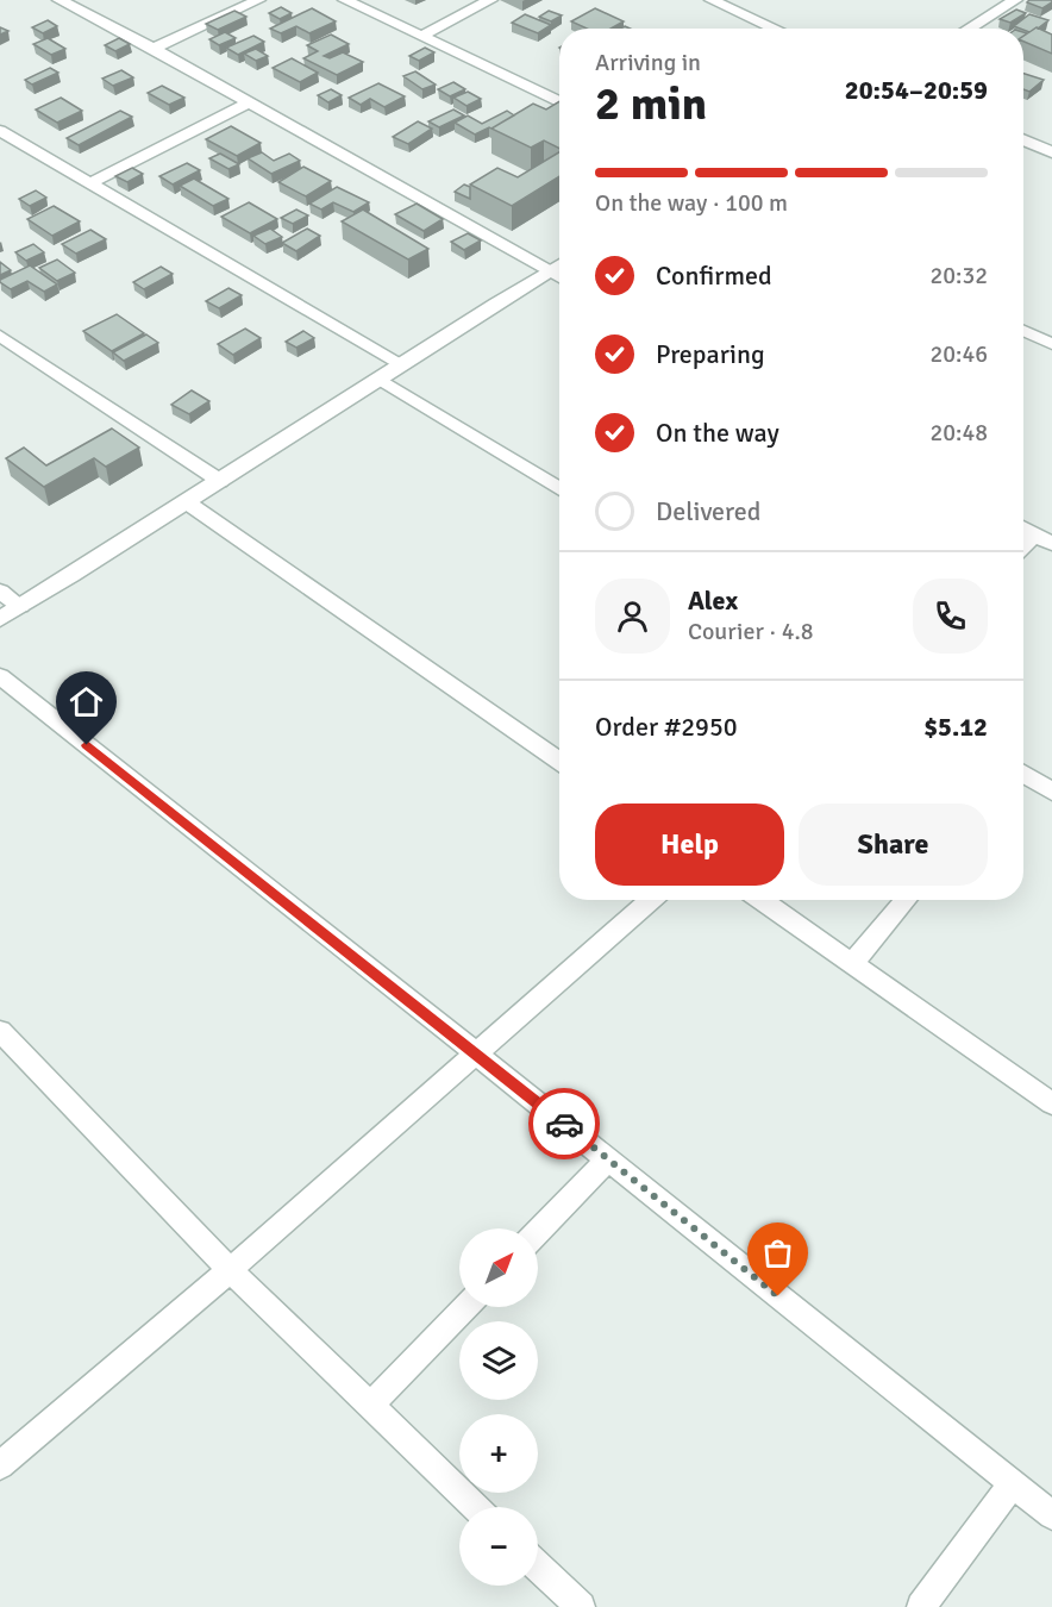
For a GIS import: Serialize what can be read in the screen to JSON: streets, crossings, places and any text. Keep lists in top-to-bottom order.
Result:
{
  "north": "top right",
  "page": {
    "heading": ["2 min", "Arriving in", "20:54–20:59"],
    "panel": [
      "Alex",
      "Courier · 4.8",
      "Order #2950",
      "$5.12"
    ],
    "bar": "On the way · 100 m",
    "list": [
      ["Confirmed", "20:32"],
      ["Preparing", "20:46"],
      ["On the way", "20:48"],
      "Delivered"
    ],
    "buttons": ["Help", "Share"],
    "map_buttons": ["+", "−"]
  }
}
